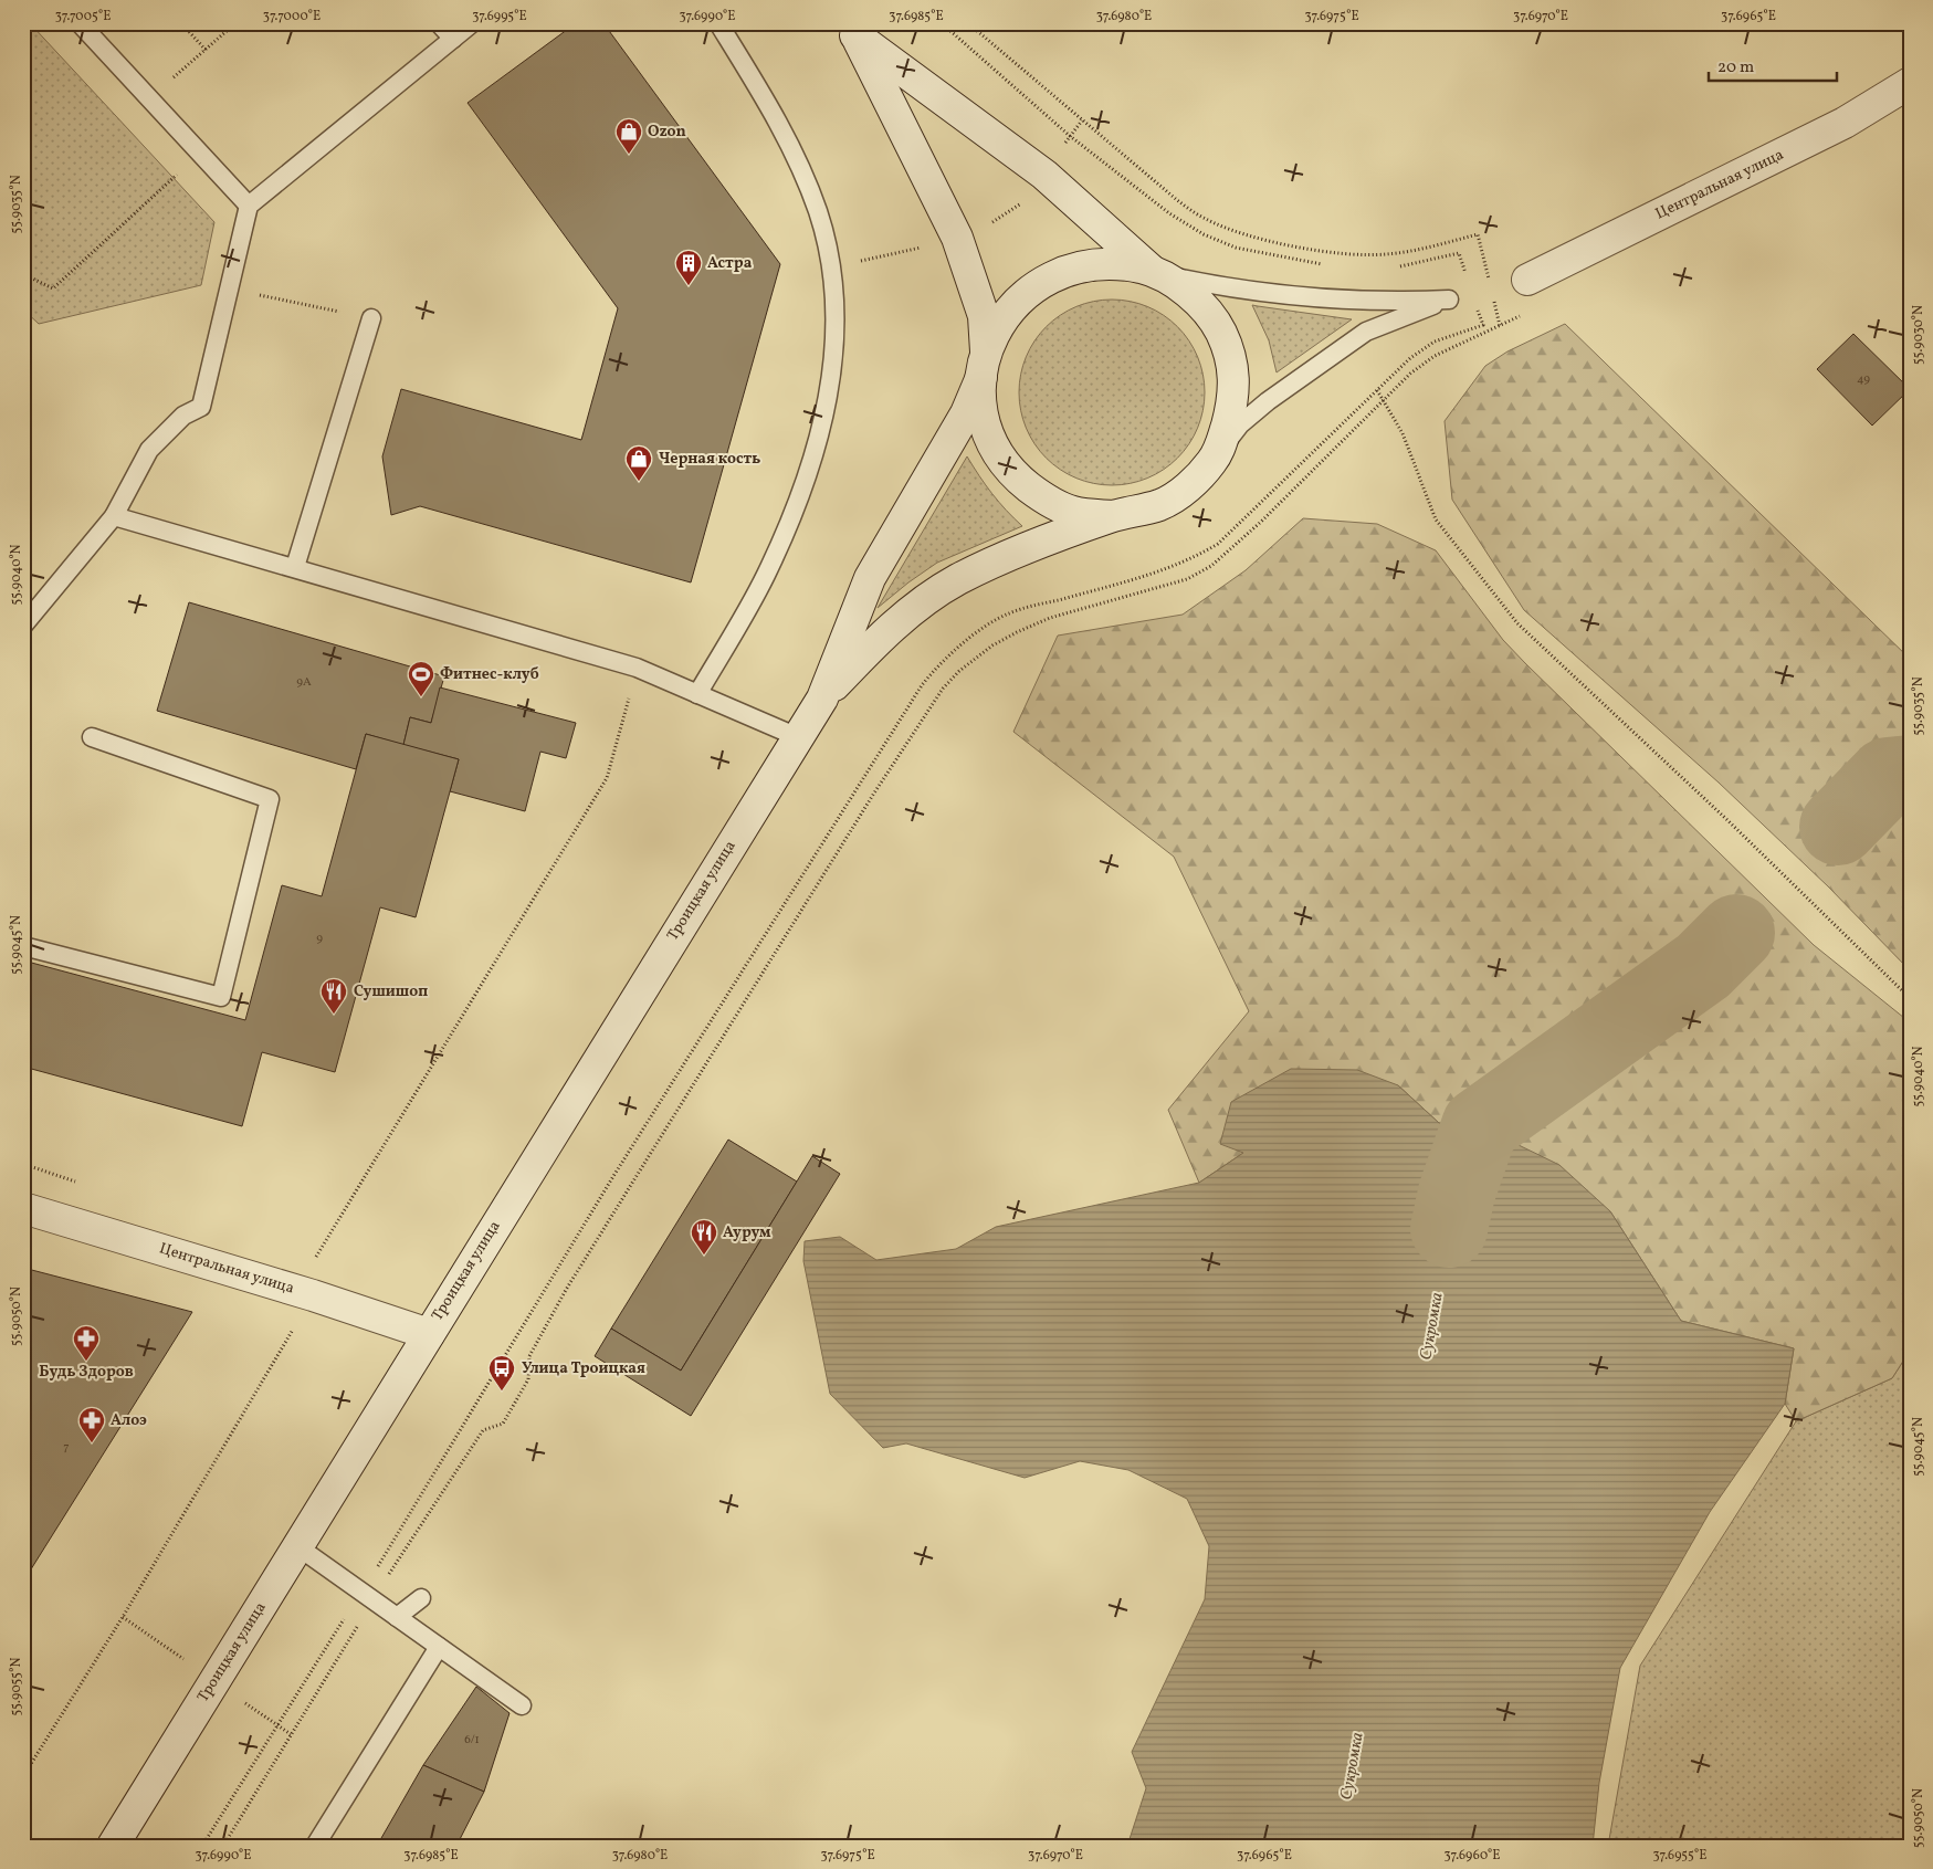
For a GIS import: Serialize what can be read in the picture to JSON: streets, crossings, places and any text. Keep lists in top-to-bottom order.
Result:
{
  "streets": {
    "street": ["Центральная улица", "Троицкая улица"]
  },
  "crossings": [
    ["Центральная улица", "Троицкая улица"]
  ],
  "water": ["Сукромка"],
  "places": {
    "shop": ["Ozon", "Черная кость"],
    "building": ["Астра"],
    "sports": ["Фитнес-клуб"],
    "restaurant": ["Сушишоп", "Аурум"],
    "pharmacy": ["Будь Здоров", "Алоэ"],
    "bus stop": ["Улица Троицкая"]
  },
  "house_numbers": [
    "49",
    "9А",
    "9",
    "7",
    "6/1"
  ],
  "scale_bar": "20 m",
  "coordinates": [
    "37.7005°E",
    "37.7000°E",
    "37.6995°E",
    "37.6990°E",
    "37.6985°E",
    "37.6980°E",
    "37.6975°E",
    "37.6970°E",
    "37.6965°E",
    "55.9035°N",
    "55.9030°N",
    "55.9040°N",
    "55.9045°N",
    "55.9050°N",
    "55.9055°N",
    "37.6960°E",
    "37.6955°E"
  ]
}
